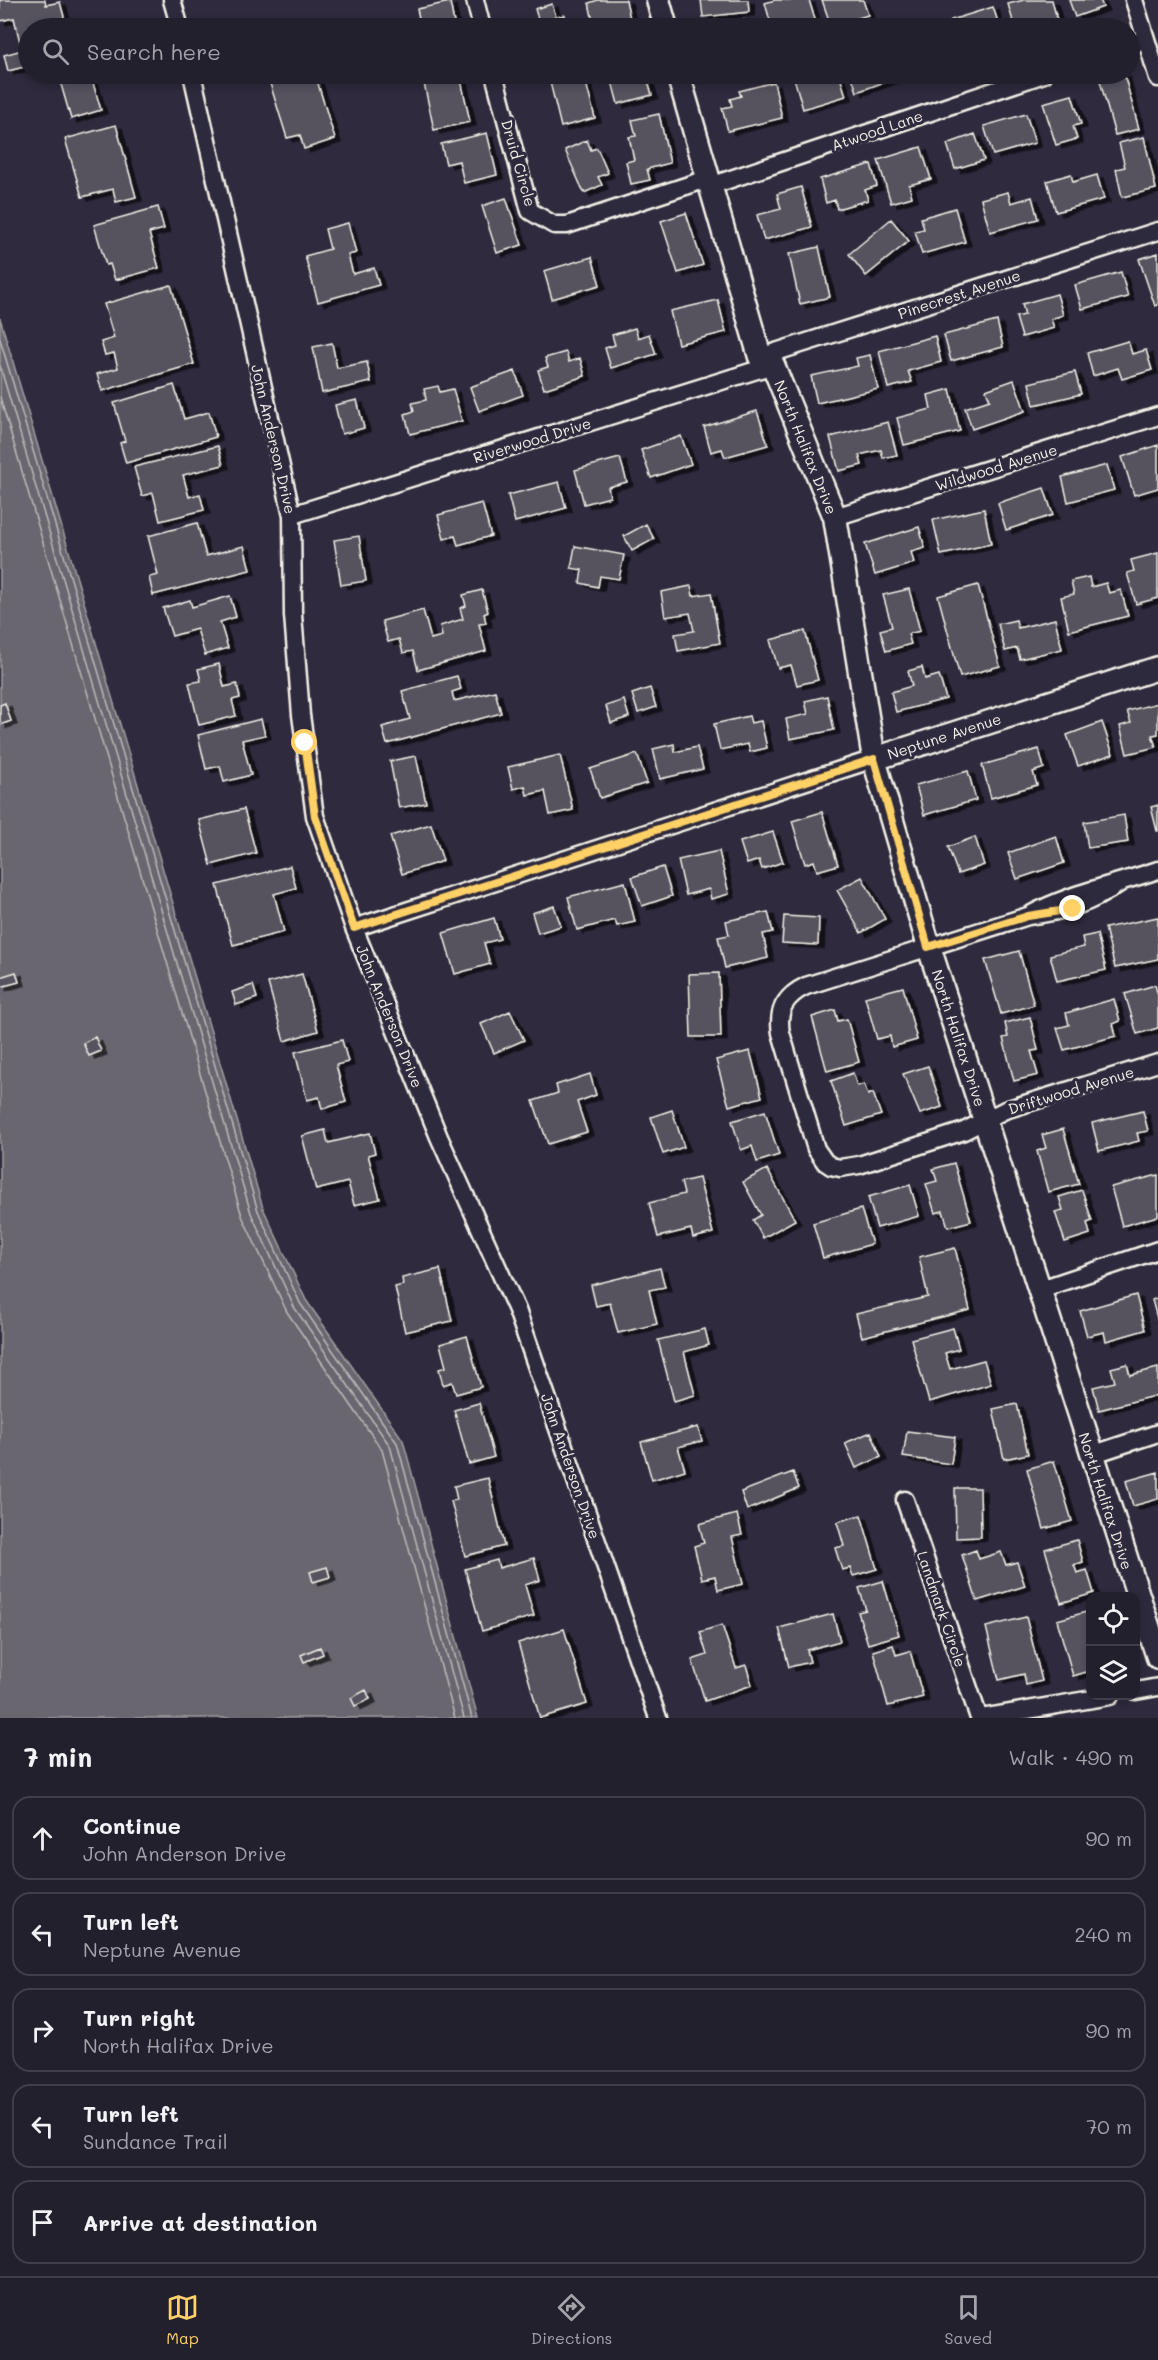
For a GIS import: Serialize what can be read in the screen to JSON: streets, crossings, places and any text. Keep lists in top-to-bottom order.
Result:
{
  "streets": {
    "street": [
      "Atwood Lane",
      "Druid Circle",
      "Pinecrest Avenue",
      "John Anderson Drive",
      "Riverwood Drive",
      "North Halifax Drive",
      "Wildwood Avenue",
      "Neptune Avenue",
      "Driftwood Avenue",
      "Landmark Circle"
    ]
  },
  "crossings": [
    ["Atwood Lane", "Druid Circle"],
    ["Atwood Lane", "North Halifax Drive"],
    ["Druid Circle", "North Halifax Drive"],
    ["Pinecrest Avenue", "Riverwood Drive"],
    ["Pinecrest Avenue", "North Halifax Drive"],
    ["John Anderson Drive", "Riverwood Drive"],
    ["John Anderson Drive", "Neptune Avenue"],
    ["Riverwood Drive", "North Halifax Drive"],
    ["North Halifax Drive", "Wildwood Avenue"],
    ["North Halifax Drive", "Neptune Avenue"],
    ["North Halifax Drive", "Driftwood Avenue"]
  ],
  "page": {
    "search": "Search here",
    "heading": ["7 min", "Walk · 490 m"],
    "list": [
      ["Continue", "John Anderson Drive", "90 m"],
      ["Turn left", "Neptune Avenue", "240 m"],
      ["Turn right", "North Halifax Drive", "90 m"],
      ["Turn left", "Sundance Trail", "70 m"],
      "Arrive at destination"
    ],
    "nav": ["Map", "Directions", "Saved"]
  }
}
